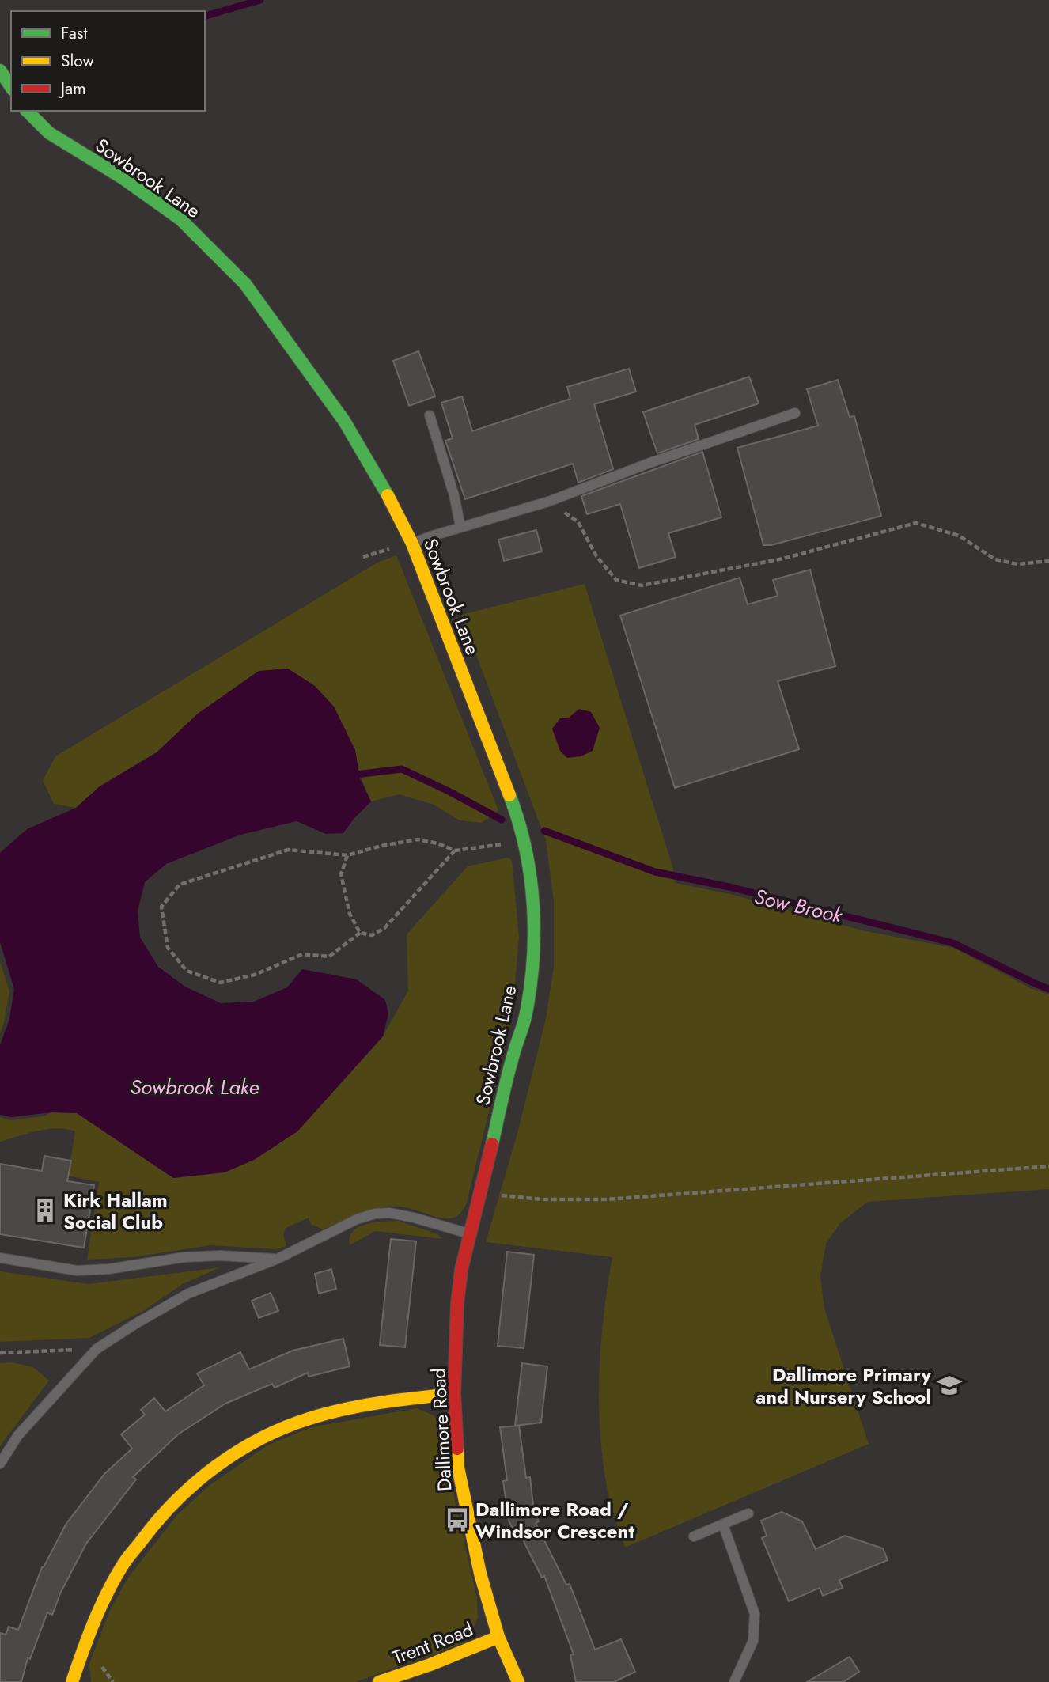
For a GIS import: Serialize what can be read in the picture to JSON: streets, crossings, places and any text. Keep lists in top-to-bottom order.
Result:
{
  "streets": {
    "street": ["Sowbrook Lane", "Dallimore Road", "Trent Road"]
  },
  "crossings": [
    ["Sowbrook Lane", "Dallimore Road"],
    ["Dallimore Road", "Trent Road"]
  ],
  "water": ["Sow Brook", "Sowbrook Lake"],
  "places": {
    "building": ["Kirk Hallam Social Club"],
    "school or university": ["Dallimore Primary and Nursery School"],
    "bus stop": ["Dallimore Road / Windsor Crescent"]
  },
  "legend": ["Fast", "Slow", "Jam"]
}
